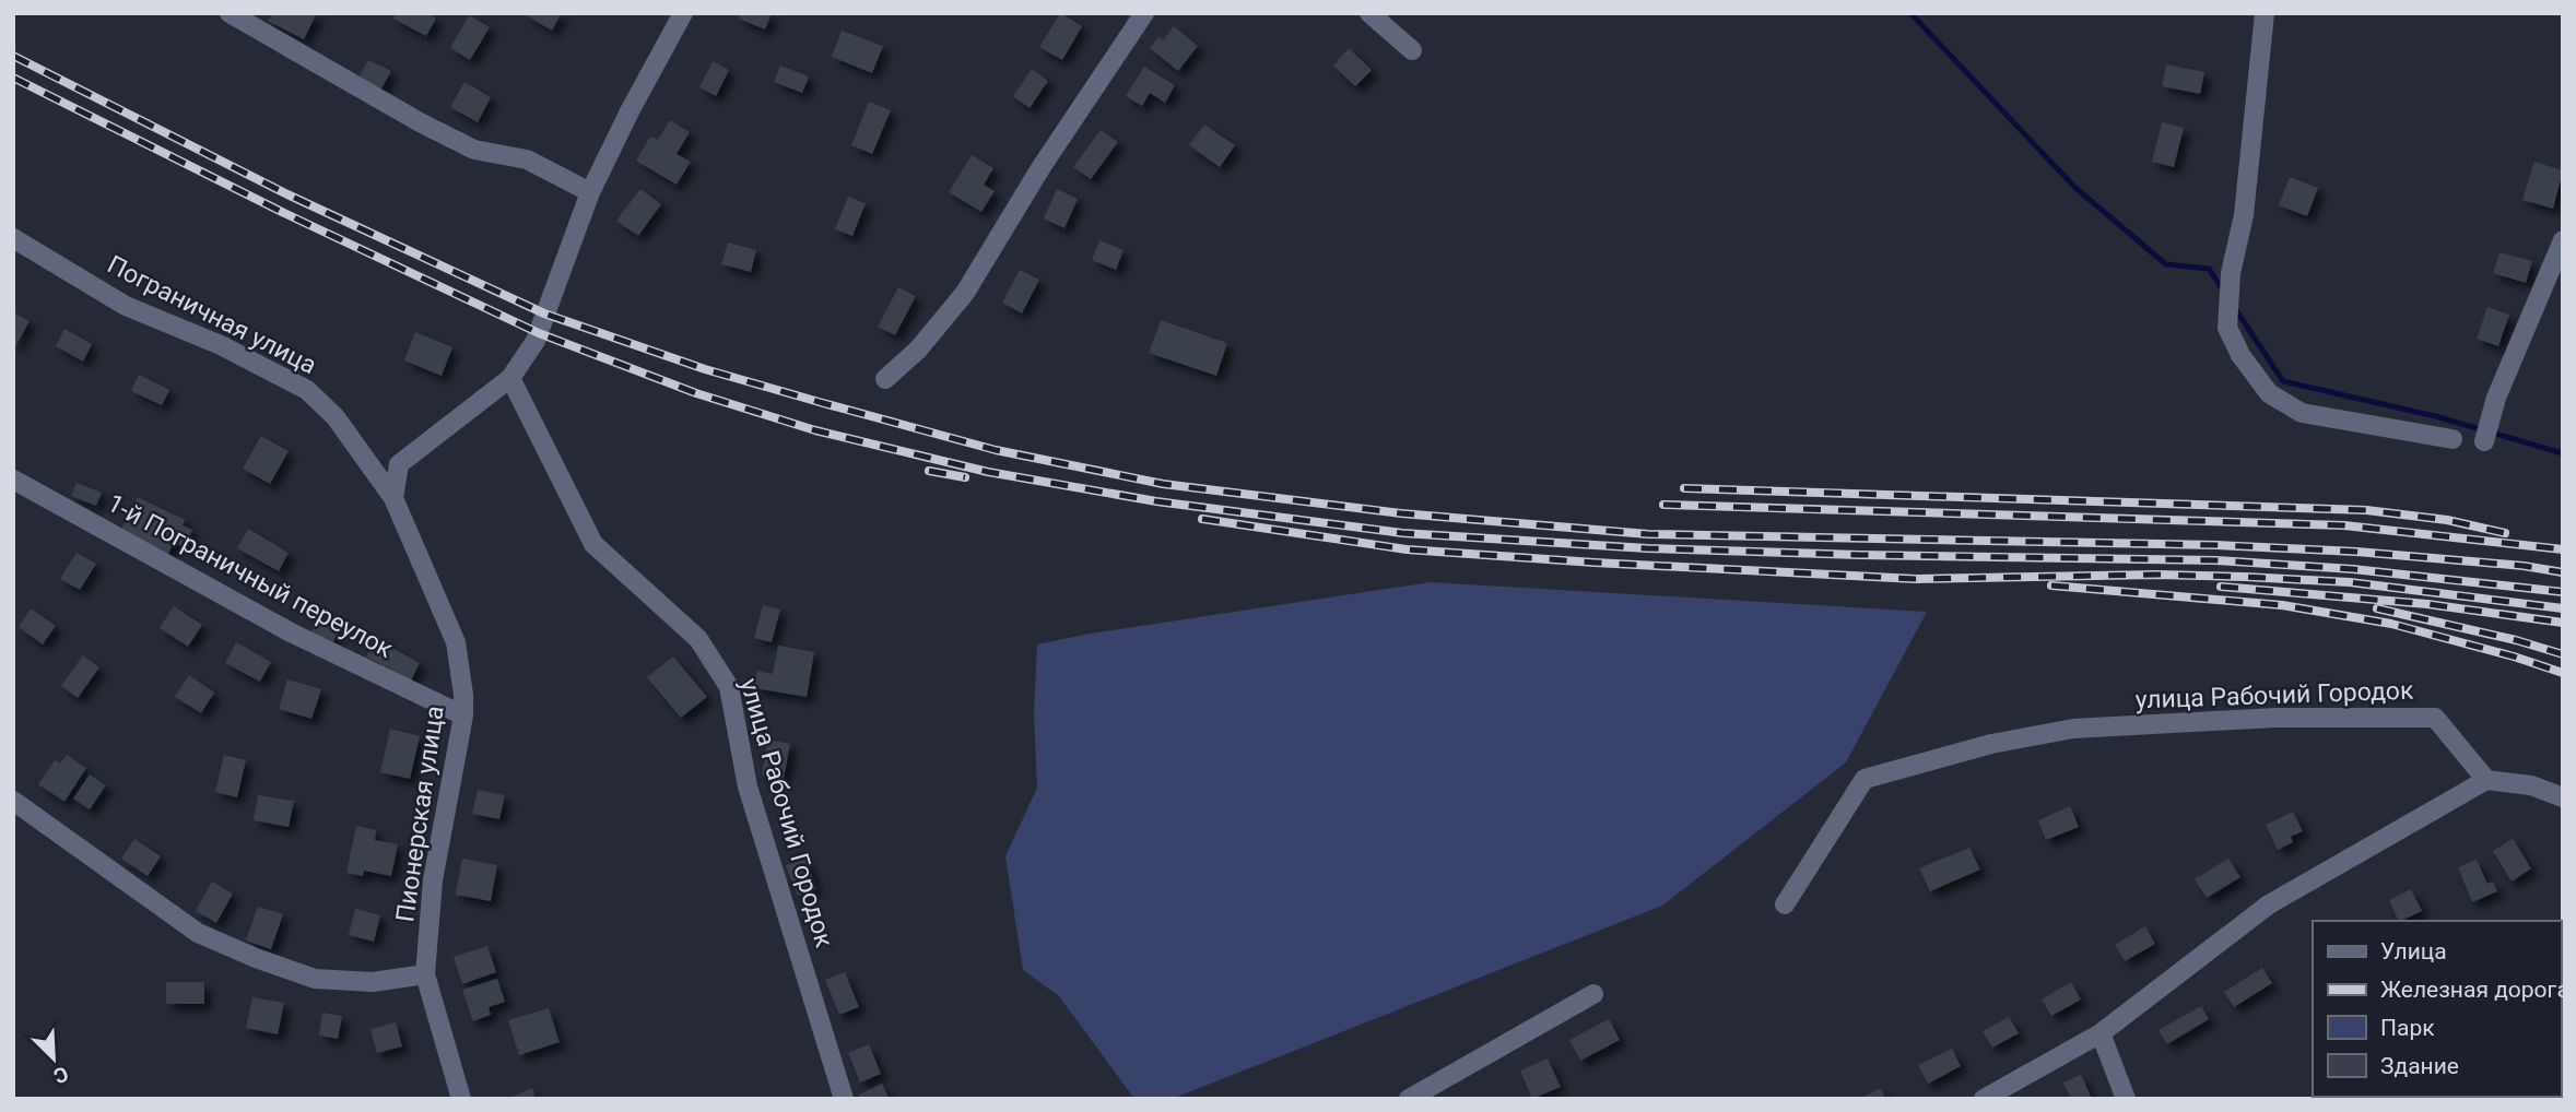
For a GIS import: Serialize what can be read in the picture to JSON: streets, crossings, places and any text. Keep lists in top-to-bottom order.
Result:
{
  "streets": {
    "street": [
      "Пограничная улица",
      "1-й Пограничный переулок",
      "улица Рабочий Городок",
      "Пионерская улица"
    ]
  },
  "crossings": [
    ["Пограничная улица", "Пионерская улица"],
    ["1-й Пограничный переулок", "Пионерская улица"]
  ],
  "legend": [
    "Улица",
    "Железная дорога",
    "Парк",
    "Здание"
  ],
  "north": "bottom right"
}
